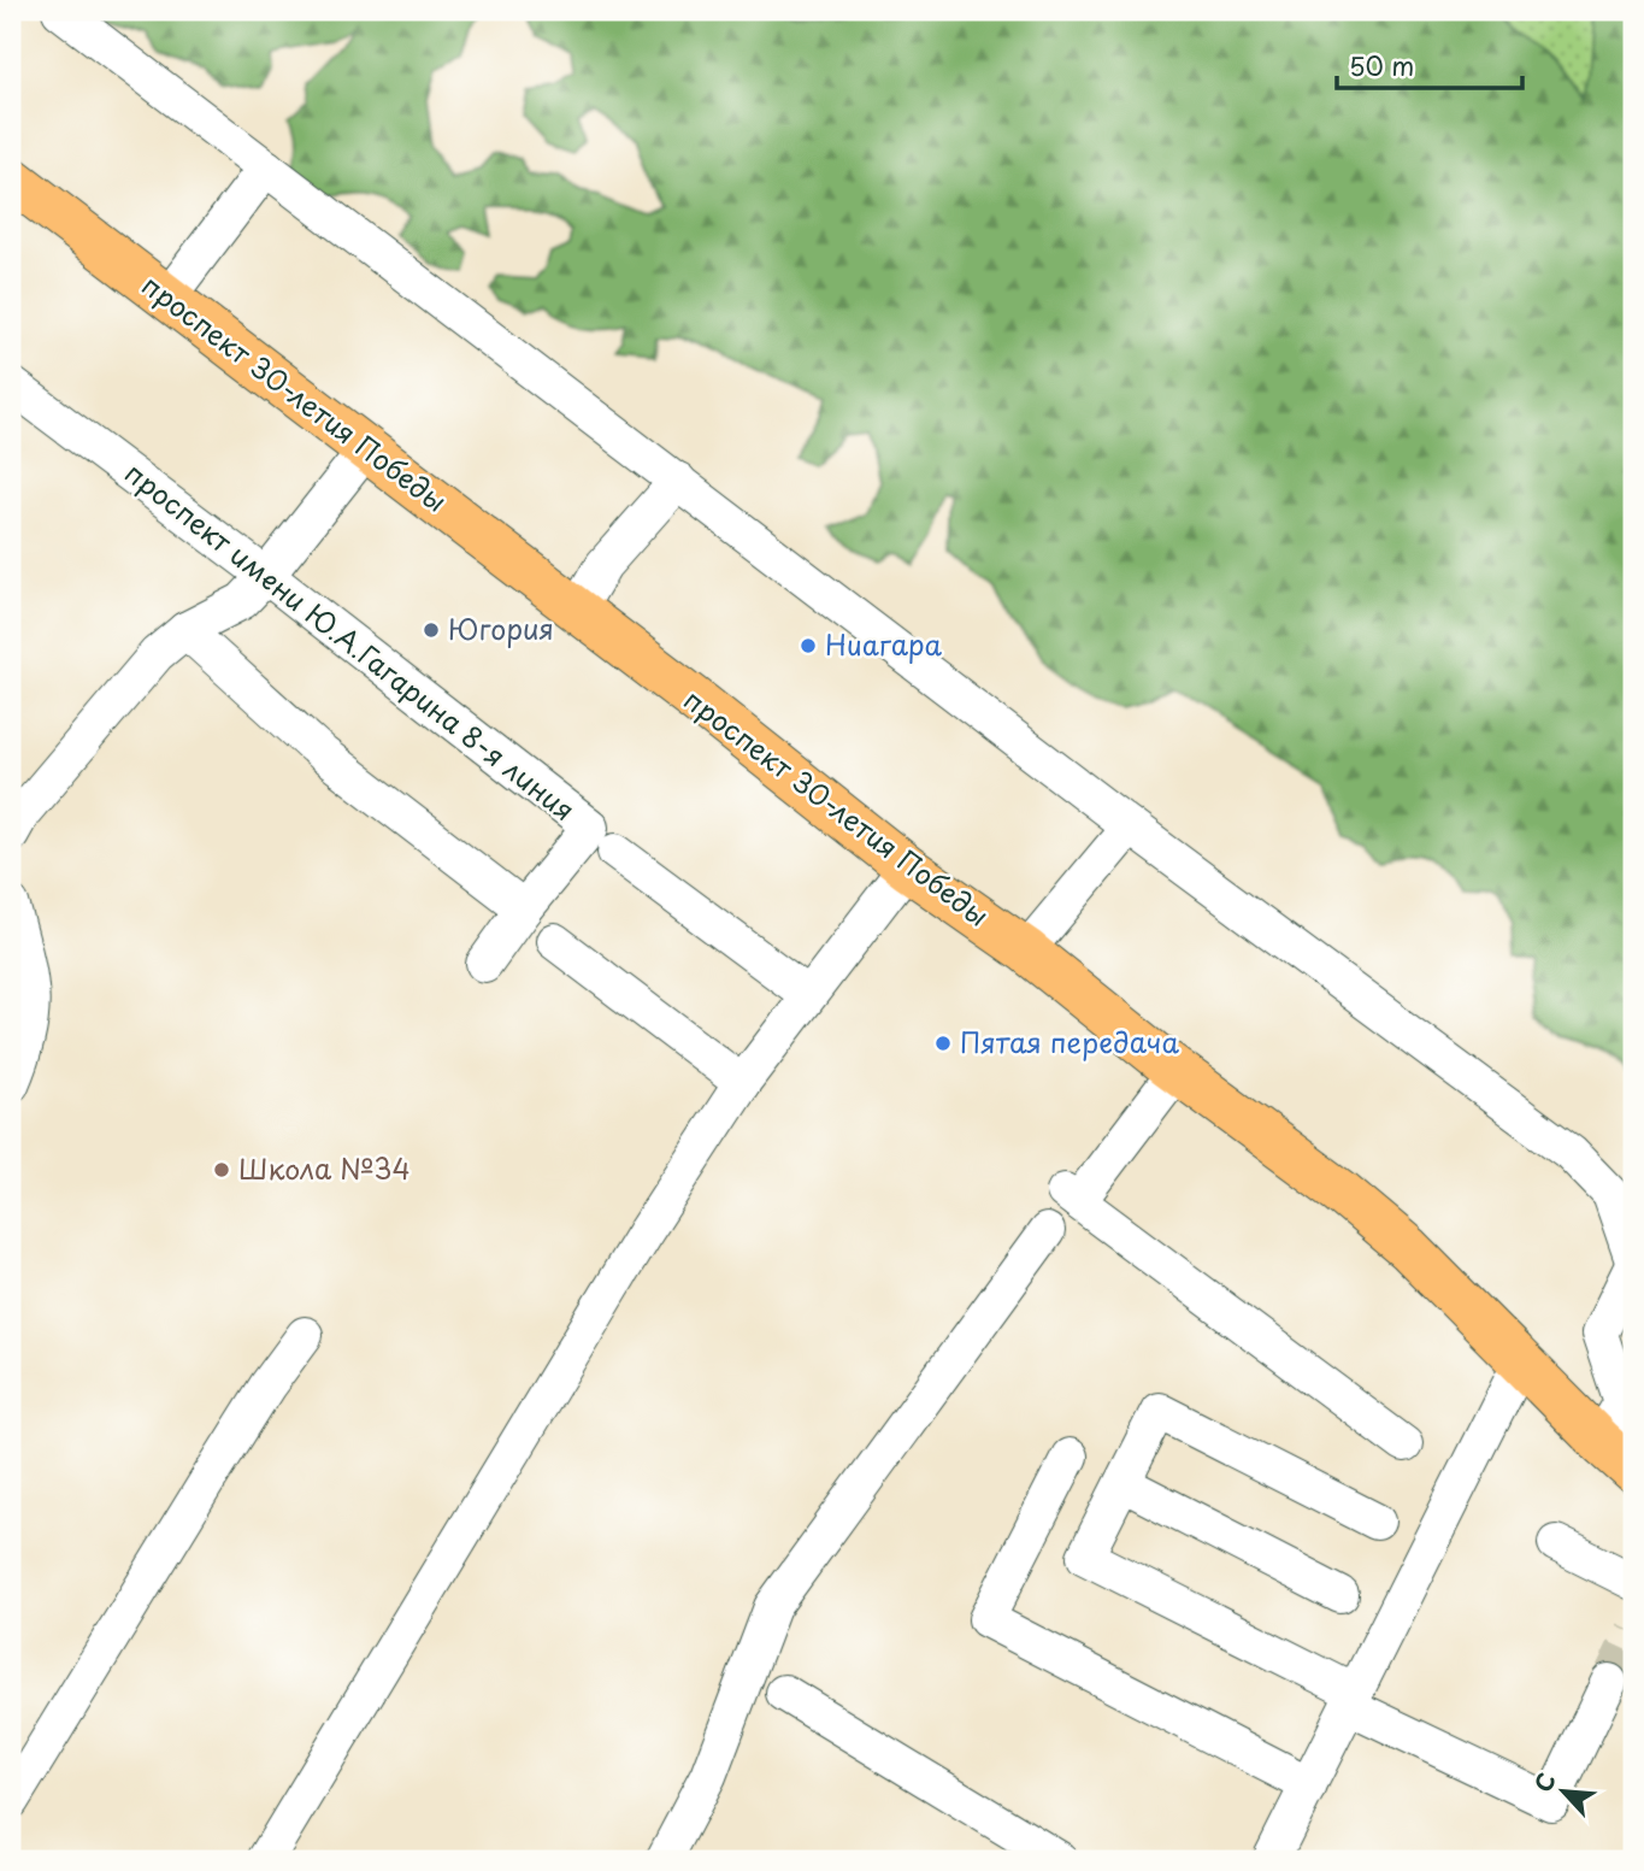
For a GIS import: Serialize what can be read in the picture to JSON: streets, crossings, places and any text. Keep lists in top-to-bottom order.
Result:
{
  "streets": {
    "main road": ["проспект 30-летия Победы"],
    "street": ["проспект имени Ю.А.Гагарина 8-я линия"]
  },
  "places": [
    "Югория",
    "Ниагара",
    "Пятая передача",
    "Школа №34"
  ],
  "scale_bar": "50 m",
  "north": "top left"
}
